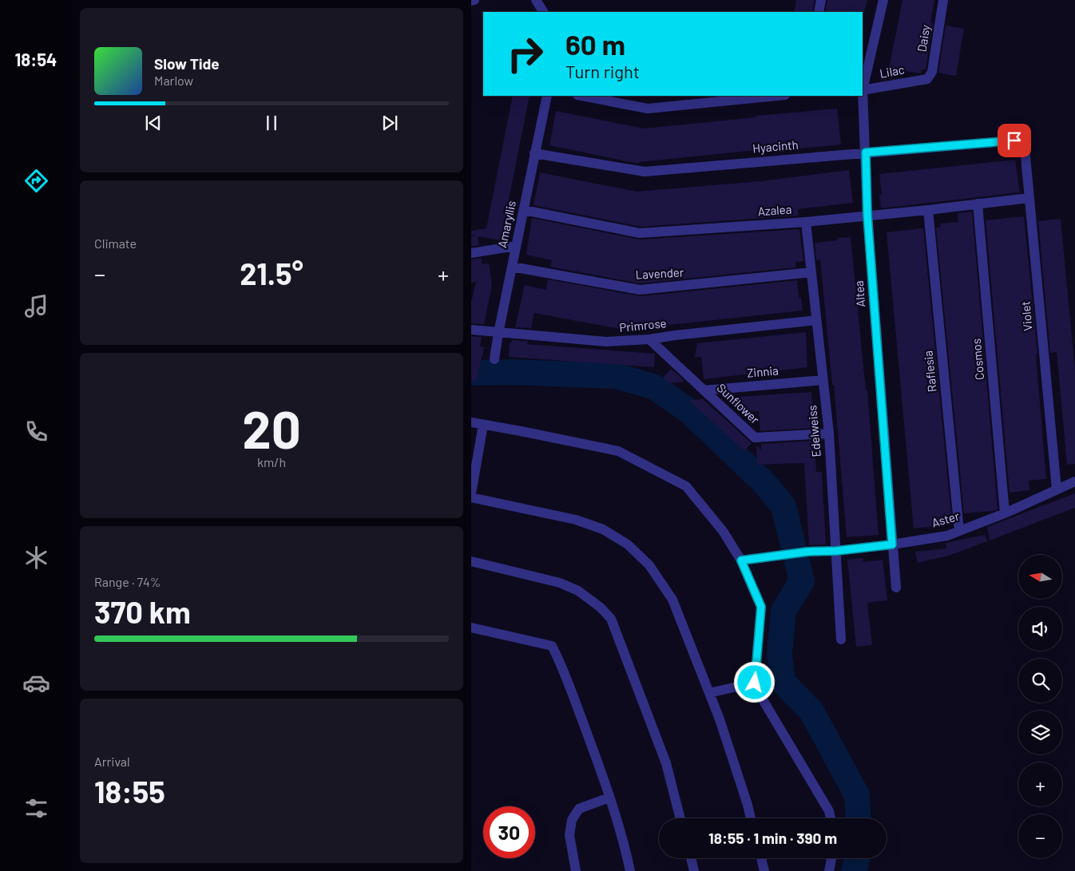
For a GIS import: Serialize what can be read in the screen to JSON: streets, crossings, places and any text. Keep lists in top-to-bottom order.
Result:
{
  "streets": {
    "street": [
      "Daisy",
      "Lilac",
      "Hyacinth",
      "Azalea",
      "Amaryllis",
      "Lavender",
      "Altea",
      "Violet",
      "Primrose",
      "Cosmos",
      "Raflesia",
      "Zinnia",
      "Sunflower",
      "Edelweiss",
      "Aster"
    ]
  },
  "crossings": [
    ["Daisy", "Lilac"],
    ["Hyacinth", "Amaryllis"],
    ["Hyacinth", "Altea"],
    ["Hyacinth", "Violet"],
    ["Azalea", "Amaryllis"],
    ["Azalea", "Altea"],
    ["Azalea", "Violet"],
    ["Azalea", "Cosmos"],
    ["Azalea", "Raflesia"],
    ["Azalea", "Edelweiss"],
    ["Amaryllis", "Lavender"],
    ["Amaryllis", "Primrose"],
    ["Lavender", "Edelweiss"],
    ["Altea", "Aster"],
    ["Violet", "Aster"],
    ["Primrose", "Sunflower"],
    ["Primrose", "Edelweiss"],
    ["Cosmos", "Aster"],
    ["Raflesia", "Aster"],
    ["Zinnia", "Sunflower"],
    ["Zinnia", "Edelweiss"],
    ["Sunflower", "Edelweiss"],
    ["Edelweiss", "Aster"]
  ],
  "north": "left",
  "page": {
    "tabs": "18:54",
    "turn": ["60 m", "Turn right"],
    "song": ["Slow Tide", "Marlow"],
    "tile": [
      "Climate",
      ["20", "km/h"],
      ["Range · 74%", "370 km"],
      ["Arrival", "18:55"]
    ],
    "heat": ["−", "21.5°", "+"],
    "map_buttons": ["+", "−"],
    "limit": "30",
    "trip": "18:55 · 1 min · 390 m"
  }
}
